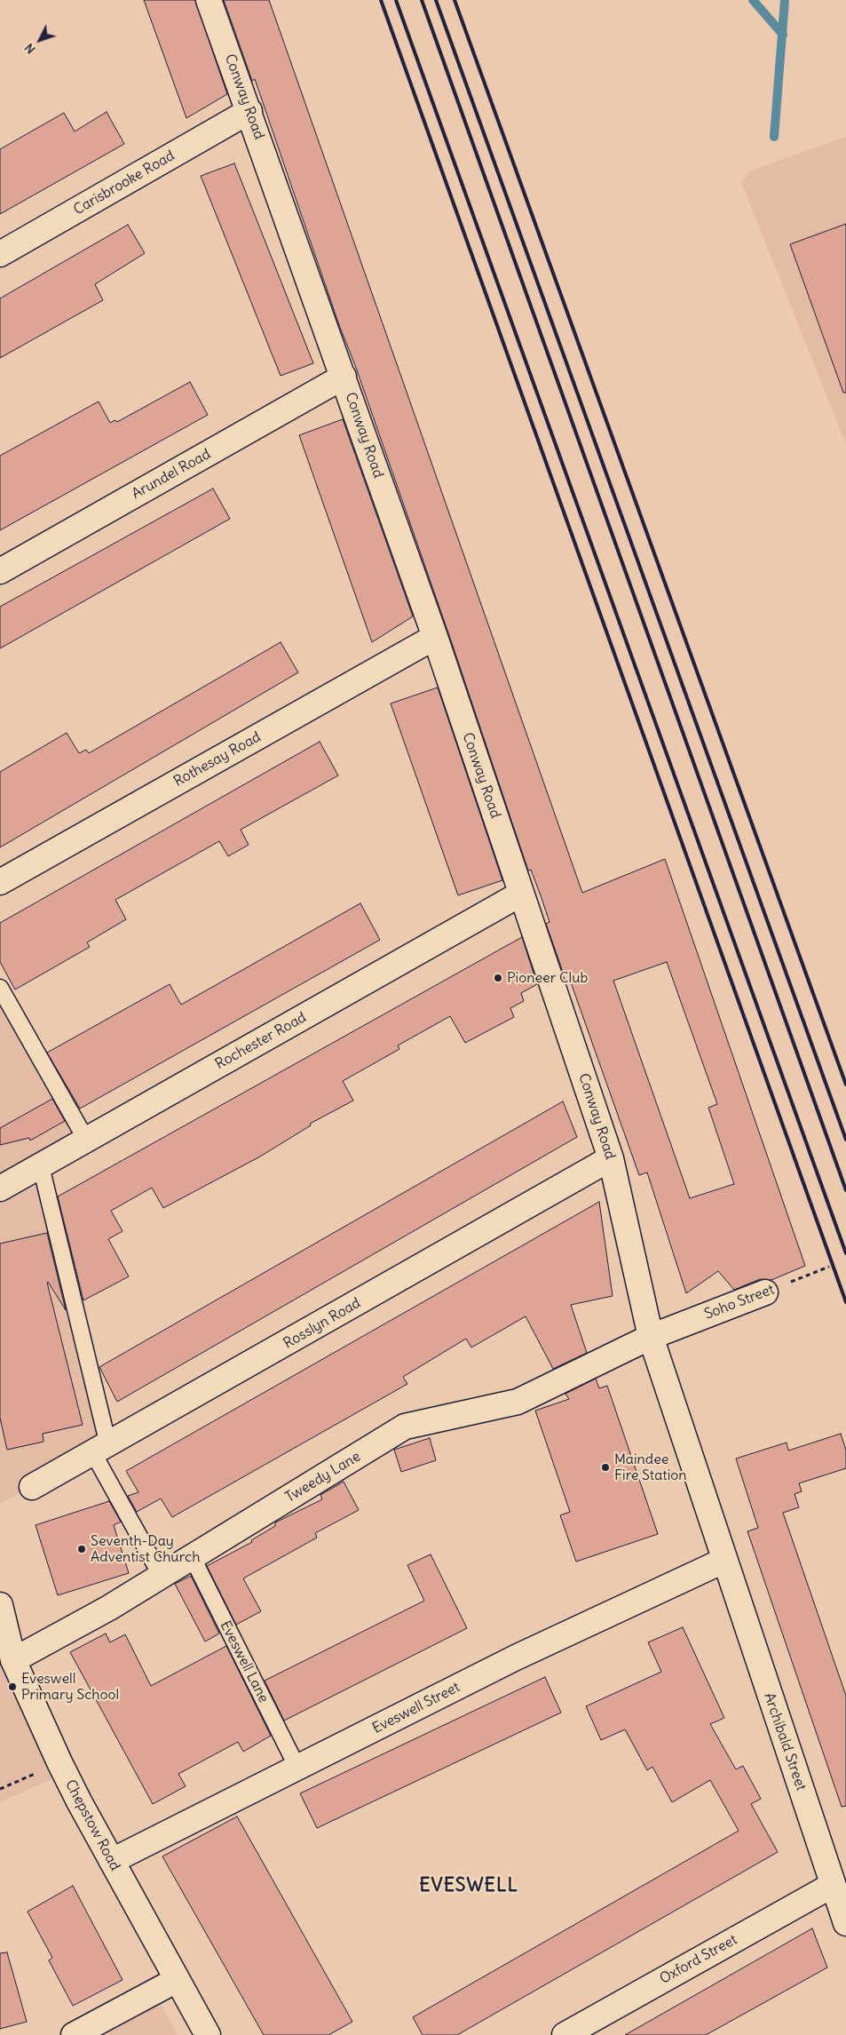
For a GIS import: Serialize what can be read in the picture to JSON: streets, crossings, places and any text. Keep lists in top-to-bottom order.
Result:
{
  "streets": {
    "street": [
      "Conway Road",
      "Carisbrooke Road",
      "Arundel Road",
      "Rothesay Road",
      "Rochester Road",
      "Soho Street",
      "Rosslyn Road",
      "Tweedy Lane",
      "Eveswell Street",
      "Archibald Street",
      "Chepstow Road",
      "Oxford Street"
    ],
    "lane": ["Eveswell Lane"]
  },
  "crossings": [
    ["Conway Road", "Carisbrooke Road"],
    ["Conway Road", "Arundel Road"],
    ["Conway Road", "Rothesay Road"],
    ["Conway Road", "Rochester Road"],
    ["Conway Road", "Soho Street"],
    ["Conway Road", "Rosslyn Road"],
    ["Conway Road", "Tweedy Lane"],
    ["Conway Road", "Eveswell Street"],
    ["Conway Road", "Archibald Street"],
    ["Soho Street", "Tweedy Lane"],
    ["Tweedy Lane", "Eveswell Lane"],
    ["Tweedy Lane", "Chepstow Road"],
    ["Eveswell Lane", "Eveswell Street"],
    ["Eveswell Street", "Archibald Street"],
    ["Eveswell Street", "Chepstow Road"],
    ["Archibald Street", "Oxford Street"]
  ],
  "districts": ["EVESWELL"],
  "places": [
    "Pioneer Club",
    "Maindee Fire Station",
    "Seventh-Day Adventist Church",
    "Eveswell Primary School"
  ],
  "north": "bottom left"
}
